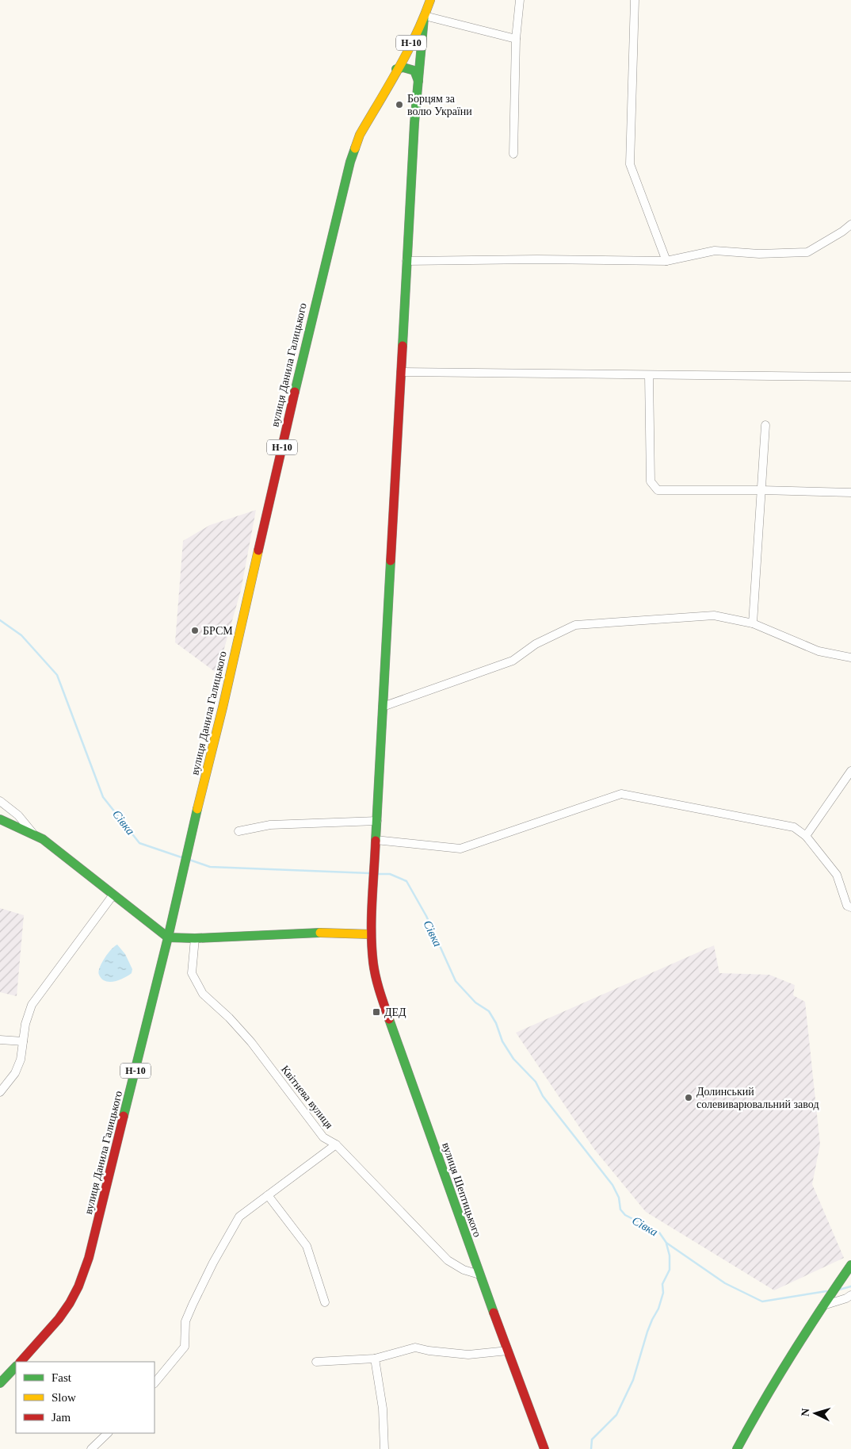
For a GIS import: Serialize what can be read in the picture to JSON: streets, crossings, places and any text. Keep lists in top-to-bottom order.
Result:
{
  "streets": {
    "street": [
      "Н-10",
      "вулиця Данила Галицького",
      "Квітнева вулиця",
      "вулиця Шептицького"
    ]
  },
  "crossings": [
    ["Н-10", "вулиця Данила Галицького"],
    ["Н-10", "вулиця Шептицького"],
    ["вулиця Данила Галицького", "вулиця Шептицького"],
    ["Квітнева вулиця", "вулиця Шептицького"]
  ],
  "water": ["Сівка"],
  "places": {
    "other": ["Борцям за волю України", "БРСМ", "Долинський солевиварювальний завод"],
    "transit": ["ДЕД"]
  },
  "legend": ["Fast", "Slow", "Jam"],
  "north": "left"
}
